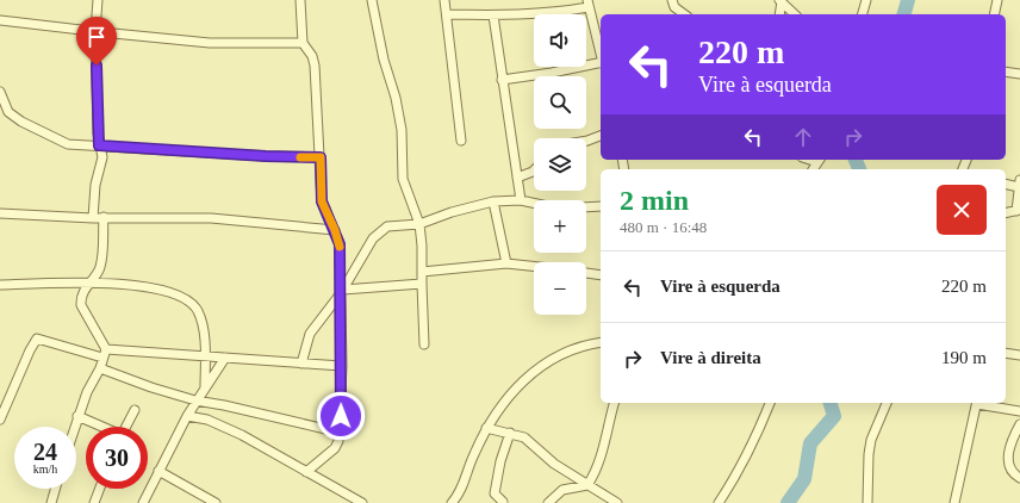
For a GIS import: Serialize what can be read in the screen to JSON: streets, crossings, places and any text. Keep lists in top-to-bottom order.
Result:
{
  "page": {
    "map_buttons": ["+", "−"],
    "turn": ["220 m", "Vire à esquerda"],
    "heading": ["2 min", "480 m · 16:48"],
    "list": [
      {
        "name": "Vire à esquerda",
        "value": "220 m"
      },
      {
        "name": "Vire à direita",
        "value": "190 m"
      }
    ],
    "speed": "24 km/h",
    "limit": "30"
  }
}
